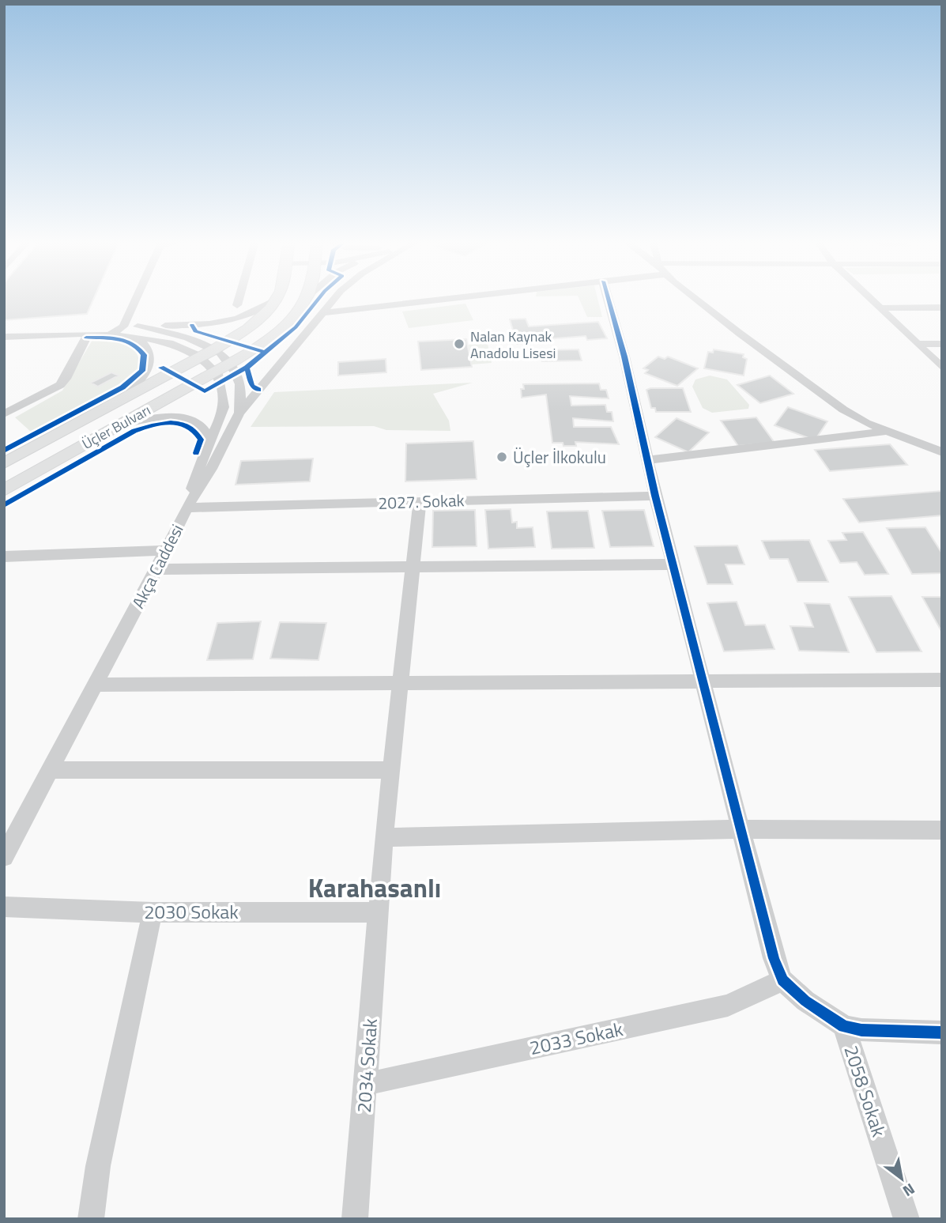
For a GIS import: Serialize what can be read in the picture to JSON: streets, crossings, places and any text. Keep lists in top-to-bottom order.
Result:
{
  "streets": {
    "main road": ["Üçler Bulvarı"],
    "street": [
      "2027. Sokak",
      "Akça Caddesi",
      "2030 Sokak",
      "2033 Sokak",
      "2034 Sokak",
      "2058 Sokak"
    ]
  },
  "crossings": [
    ["Üçler Bulvarı", "Akça Caddesi"],
    ["2027. Sokak", "Akça Caddesi"],
    ["2027. Sokak", "2034 Sokak"],
    ["2030 Sokak", "2034 Sokak"],
    ["2033 Sokak", "2034 Sokak"]
  ],
  "districts": ["Karahasanlı"],
  "places": ["Nalan Kaynak Anadolu Lisesi", "Üçler İlkokulu"],
  "north": "bottom right"
}
